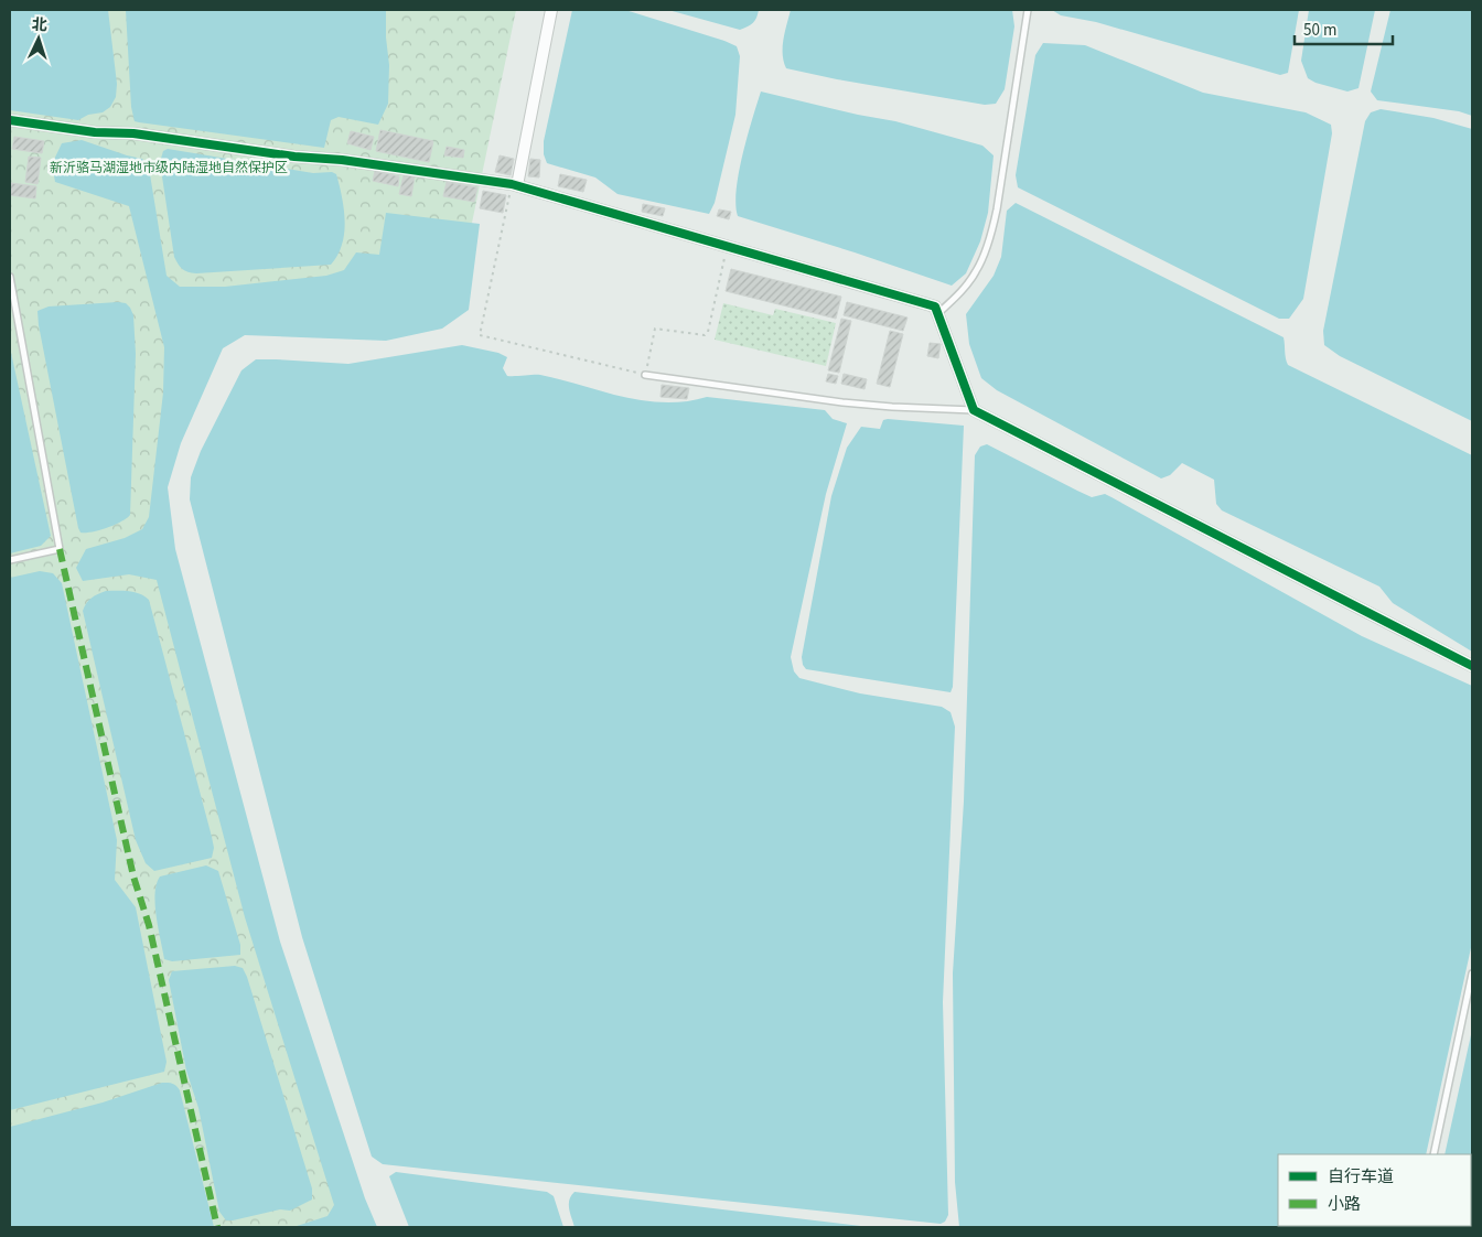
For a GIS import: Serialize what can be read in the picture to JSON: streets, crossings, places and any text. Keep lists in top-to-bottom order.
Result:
{
  "parks": ["新沂骆马湖湿地市级内陆湿地自然保护区"],
  "legend": ["自行车道", "小路"],
  "scale_bar": "50 m",
  "north": "top"
}
